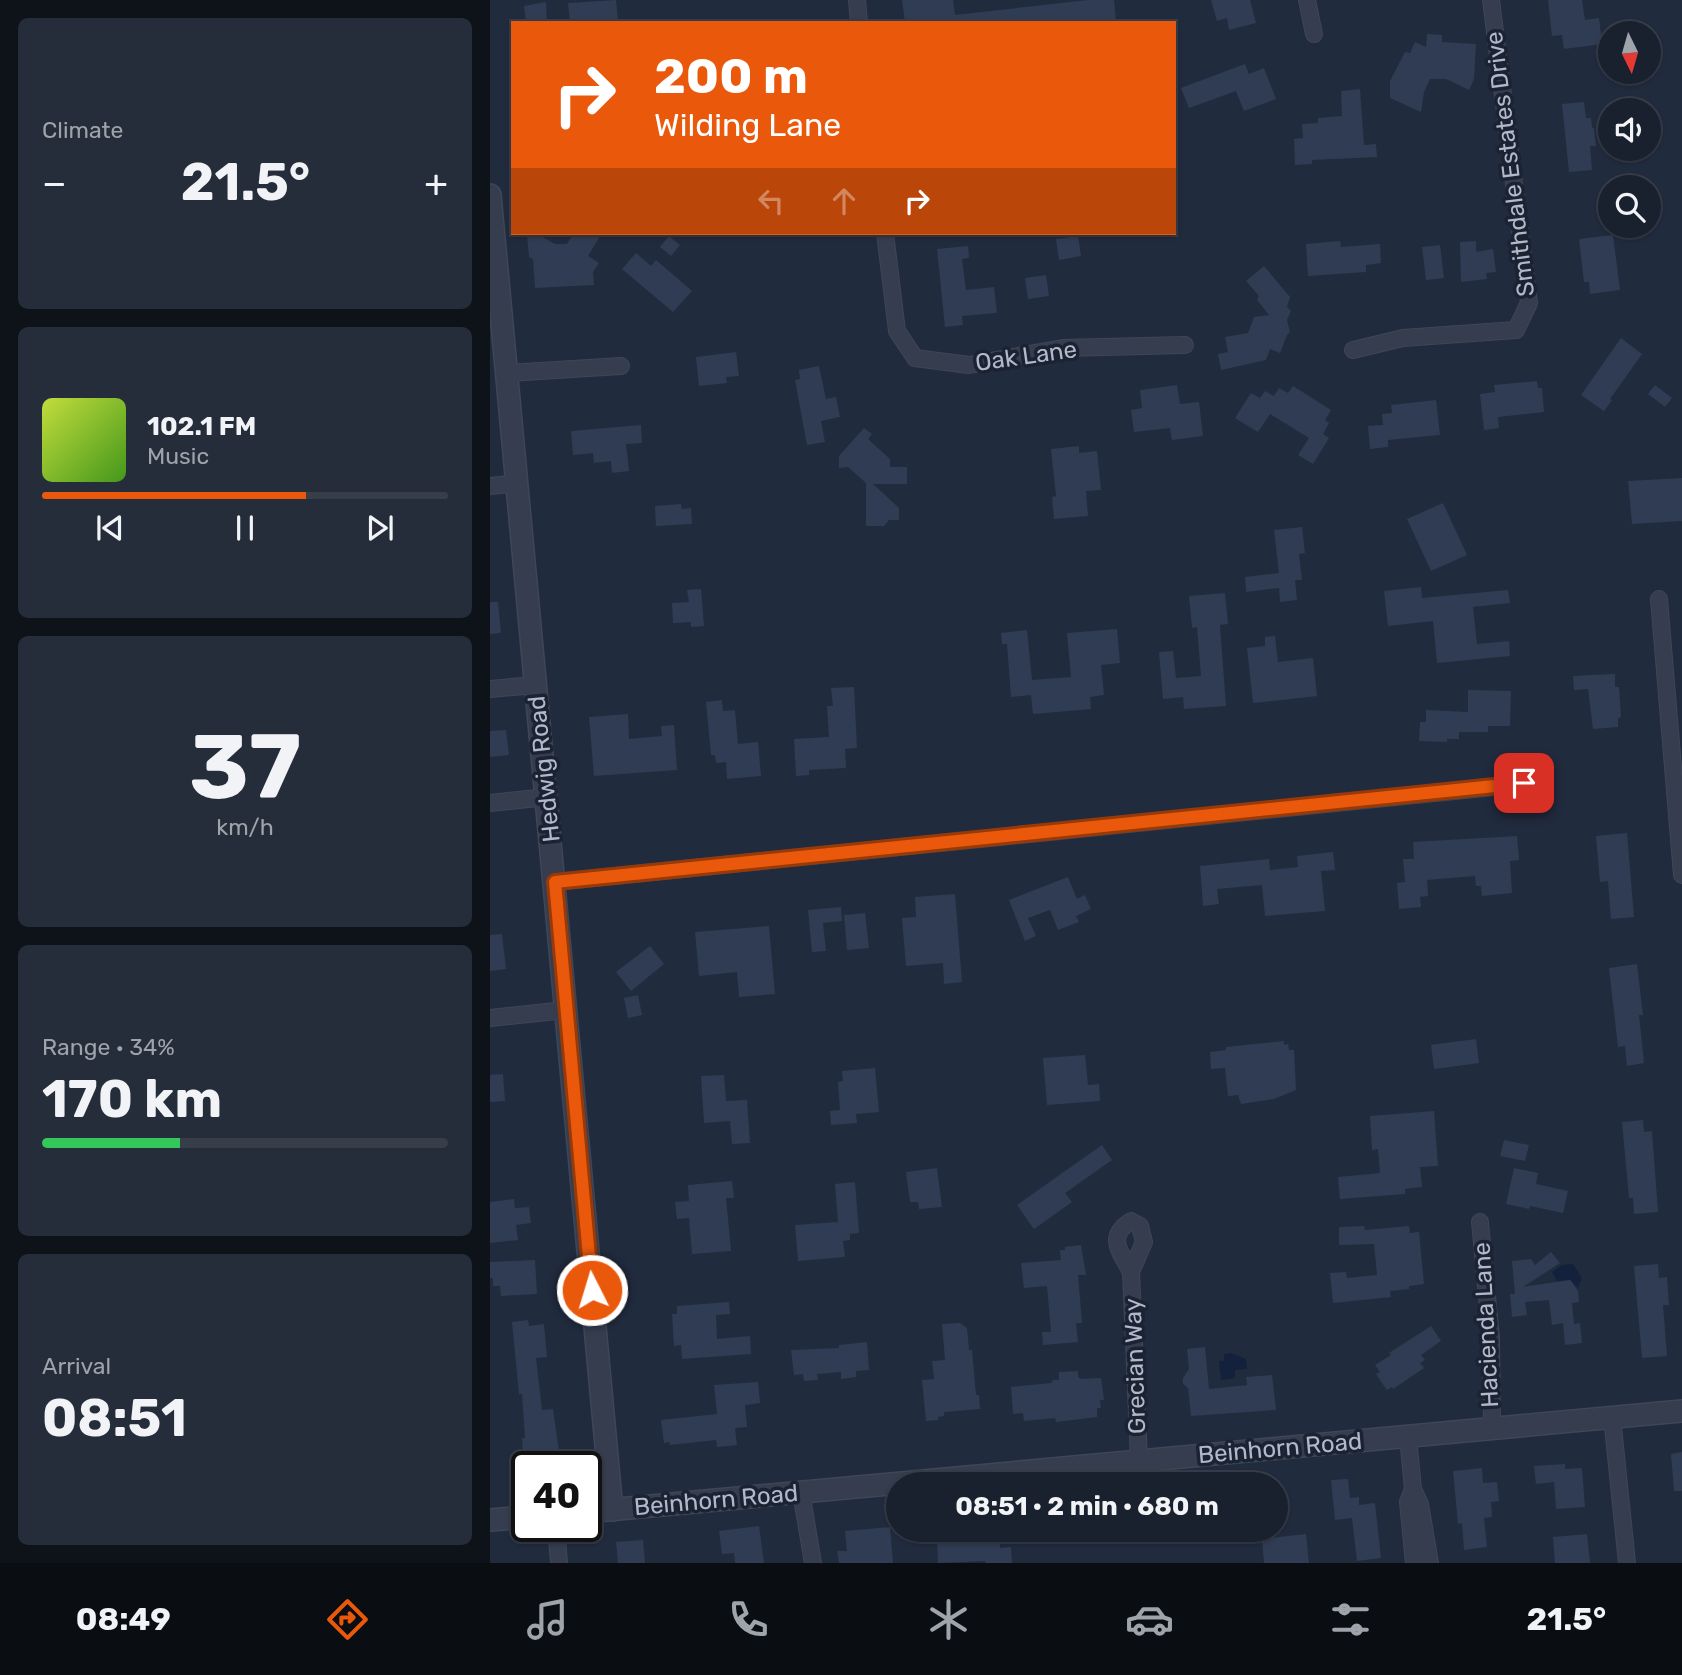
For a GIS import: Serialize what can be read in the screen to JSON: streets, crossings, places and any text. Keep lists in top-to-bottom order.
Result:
{
  "streets": {
    "street": [
      "Smithdale Estates Drive",
      "Oak Lane",
      "Hedwig Road",
      "Hacienda Lane",
      "Grecian Way",
      "Beinhorn Road"
    ]
  },
  "crossings": [
    ["Hedwig Road", "Beinhorn Road"],
    ["Hacienda Lane", "Beinhorn Road"],
    ["Grecian Way", "Beinhorn Road"]
  ],
  "north": "bottom",
  "page": {
    "tile": [
      "Climate",
      ["37", "km/h"],
      ["Range · 34%", "170 km"],
      ["Arrival", "08:51"]
    ],
    "turn": ["200 m", "Wilding Lane"],
    "heat": ["−", "21.5°", "+"],
    "song": ["102.1 FM", "Music"],
    "limit": "40",
    "trip": "08:51 · 2 min · 680 m",
    "tabs": ["08:49", "21.5°"]
  }
}
